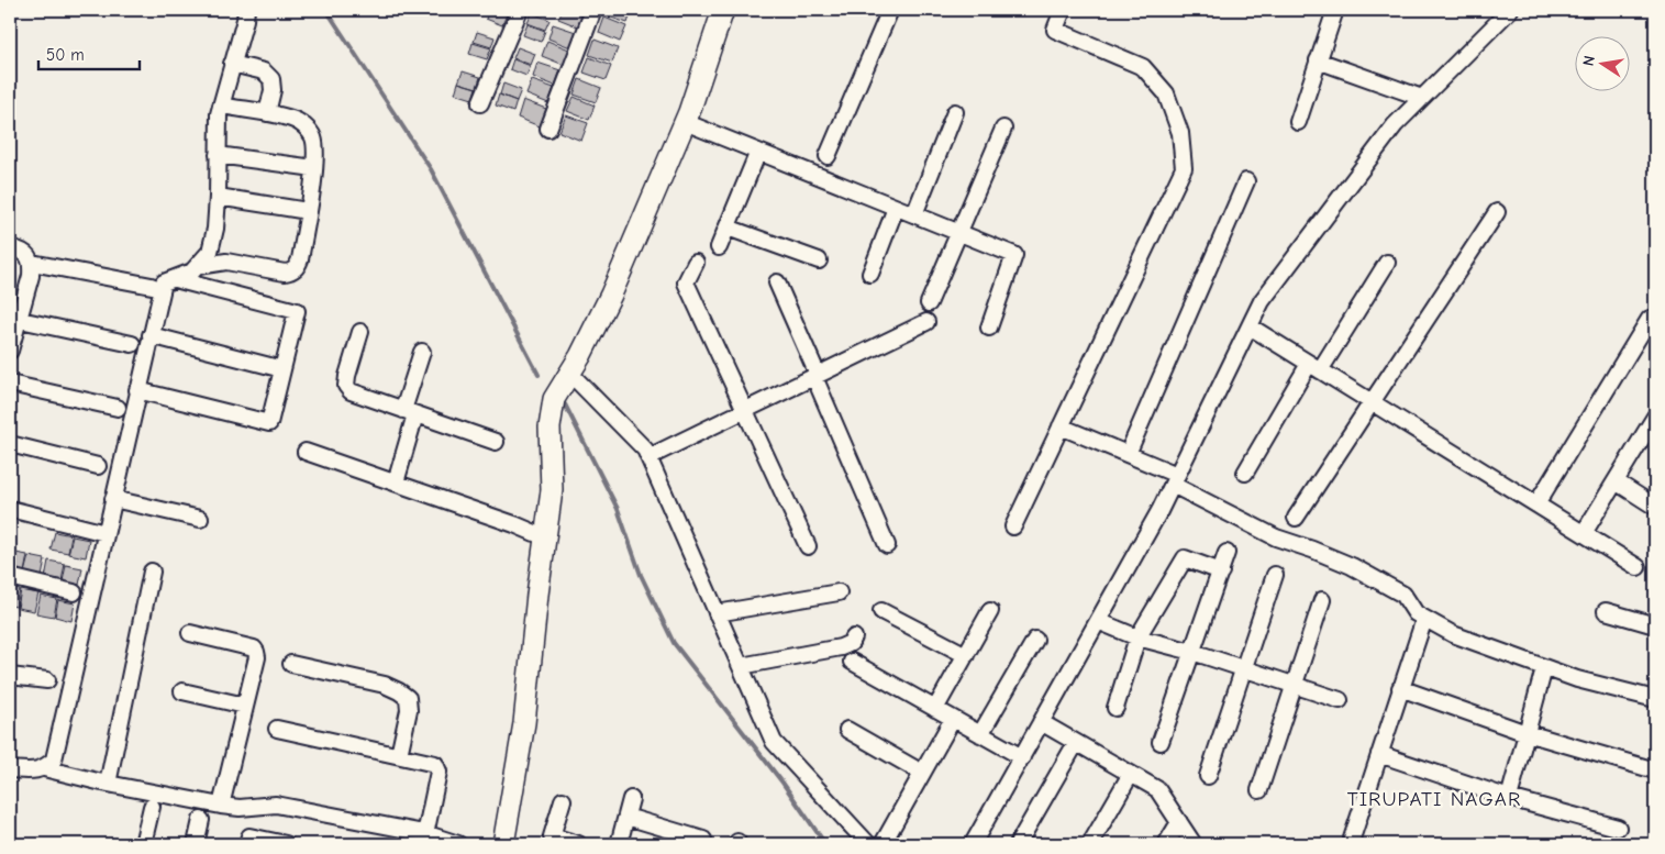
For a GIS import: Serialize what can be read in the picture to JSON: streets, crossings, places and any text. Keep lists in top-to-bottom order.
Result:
{
  "districts": ["TIRUPATI NAGAR"],
  "scale_bar": "50 m",
  "north": "left"
}
